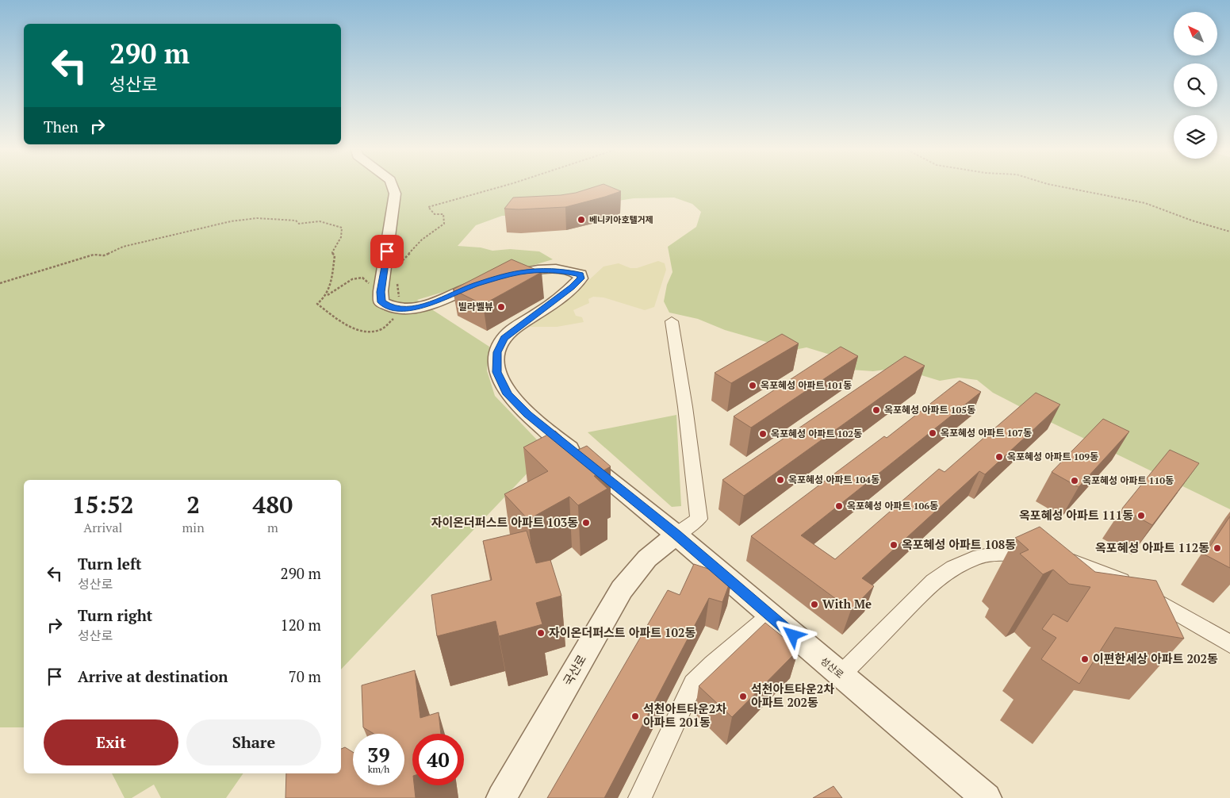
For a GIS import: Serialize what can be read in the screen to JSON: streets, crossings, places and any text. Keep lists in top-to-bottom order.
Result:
{
  "streets": {
    "street": ["성산로", "국산로"]
  },
  "crossings": [
    ["성산로", "국산로"]
  ],
  "places": [
    "베니키아호텔거제",
    "빌라벨뷰",
    "옥포혜성 아파트 101동",
    "옥포혜성 아파트 105동",
    "옥포혜성 아파트 107동",
    "옥포혜성 아파트 102동",
    "옥포혜성 아파트 109동",
    "옥포혜성 아파트 104동",
    "옥포혜성 아파트 110동",
    "옥포혜성 아파트 106동",
    "옥포혜성 아파트 111동",
    "자이온더퍼스트 아파트 103동",
    "옥포혜성 아파트 108동",
    "옥포혜성 아파트 112동",
    "With Me",
    "자이온더퍼스트 아파트 102동",
    "이편한세상 아파트 202동",
    "석천아트타운2차 아파트 202동",
    "석천아트타운2차 아파트 201동"
  ],
  "north": "top left",
  "page": {
    "turn": ["290 m", "성산로"],
    "then": "Then",
    "eta": [
      "15:52",
      "Arrival",
      "2",
      "min",
      "480",
      "m"
    ],
    "list": [
      {
        "name": "Turn left",
        "note": "성산로",
        "value": "290 m"
      },
      {
        "name": "Turn right",
        "note": "성산로",
        "value": "120 m"
      },
      {
        "name": "Arrive at destination",
        "value": "70 m"
      }
    ],
    "buttons": ["Exit", "Share"],
    "speed": "39 km/h",
    "limit": "40"
  }
}
